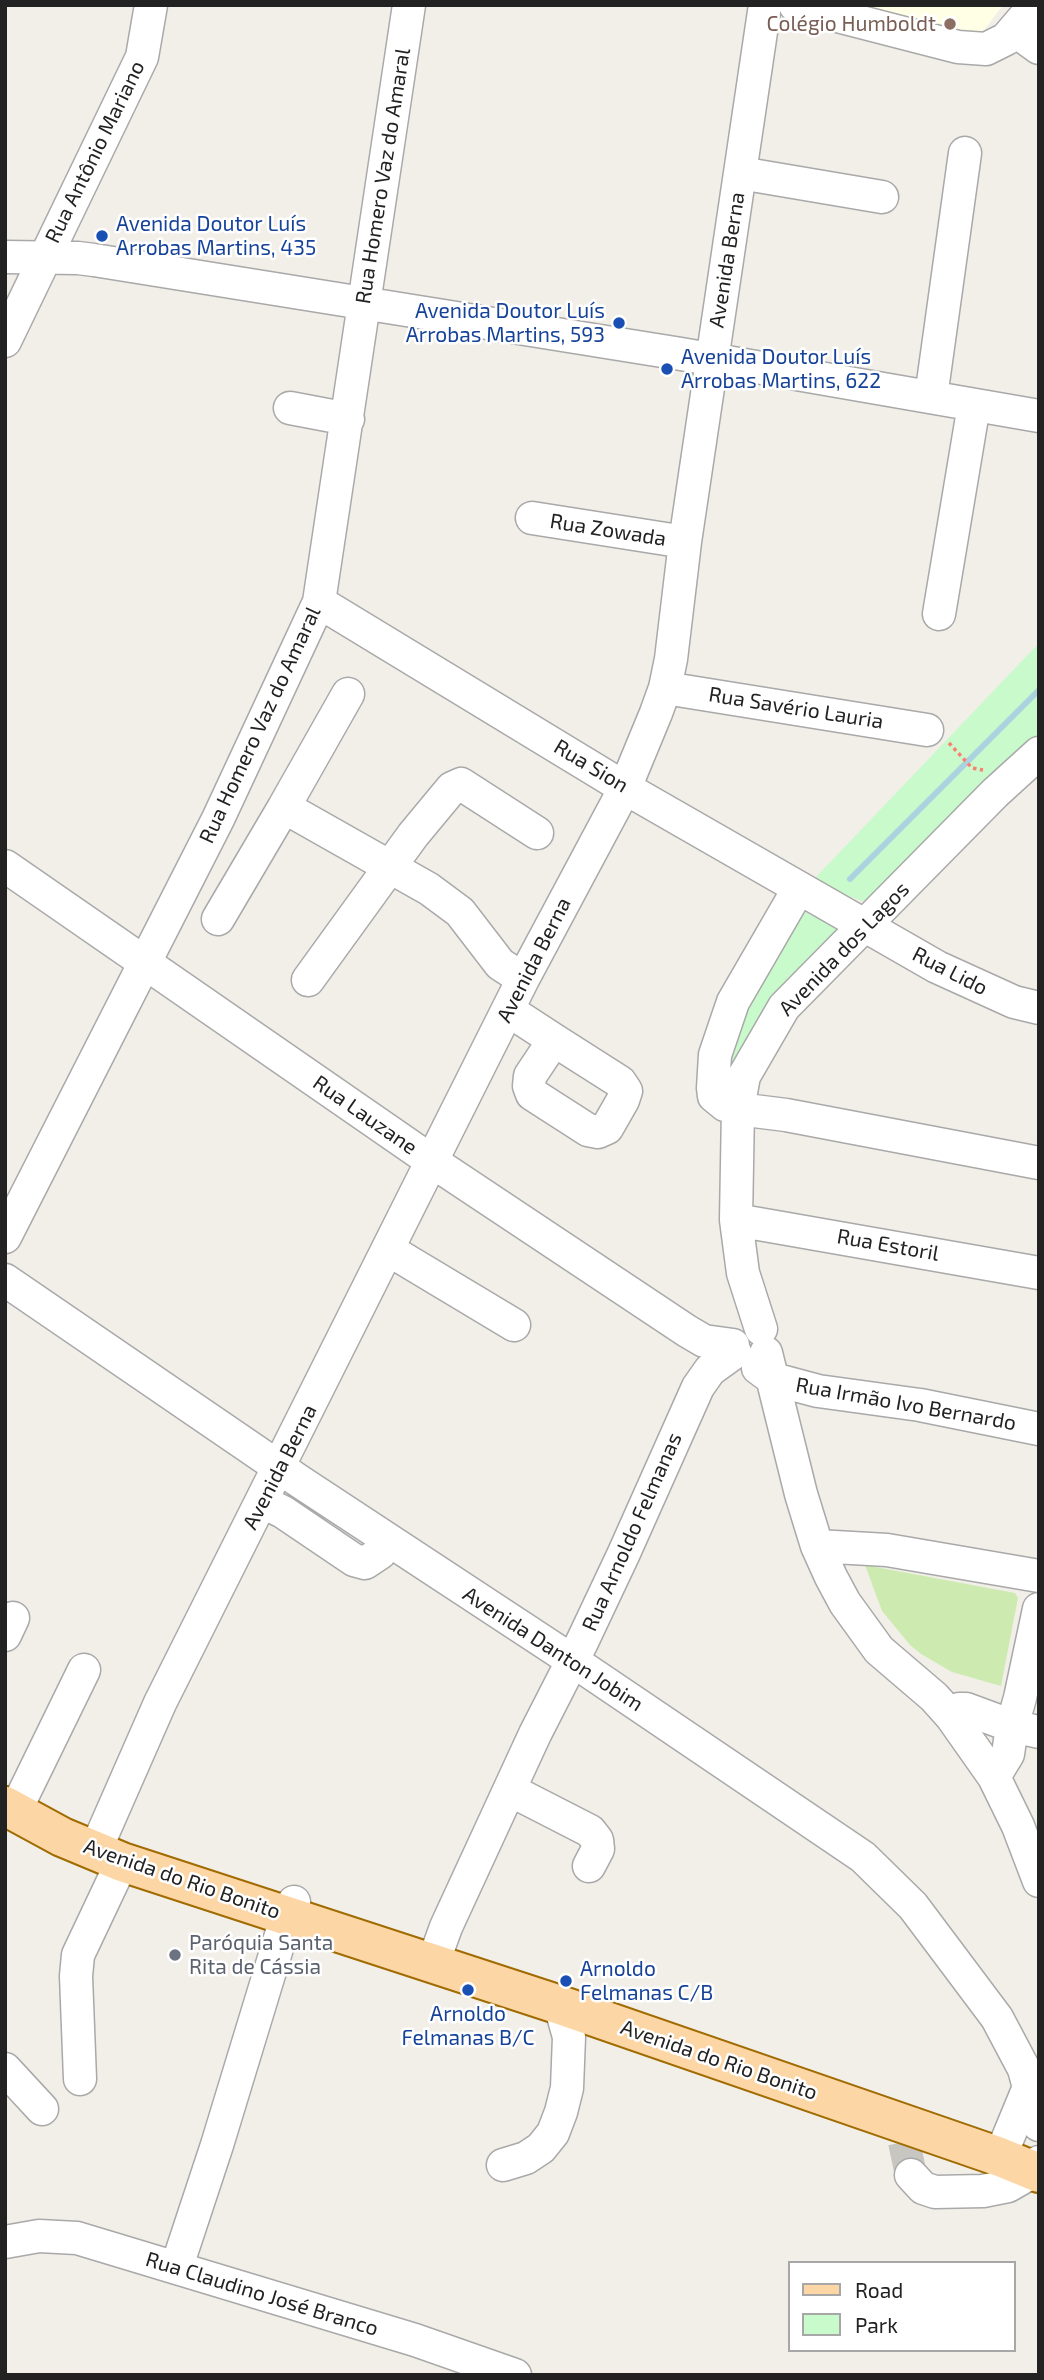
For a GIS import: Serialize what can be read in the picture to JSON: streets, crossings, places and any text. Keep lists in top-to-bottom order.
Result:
{
  "streets": {
    "main road": ["Avenida do Rio Bonito"],
    "street": [
      "Rua Antônio Mariano",
      "Rua Homero Vaz do Amaral",
      "Avenida Berna",
      "Rua Zowada",
      "Rua Savério Lauria",
      "Rua Sion",
      "Avenida dos Lagos",
      "Rua Lido",
      "Rua Lauzane",
      "Rua Estoril",
      "Rua Irmão Ivo Bernardo",
      "Rua Arnoldo Felmanas",
      "Avenida Danton Jobim",
      "Rua Claudino José Branco"
    ]
  },
  "crossings": [
    ["Rua Homero Vaz do Amaral", "Rua Sion"],
    ["Rua Homero Vaz do Amaral", "Rua Lauzane"],
    ["Avenida Berna", "Rua Zowada"],
    ["Avenida Berna", "Rua Savério Lauria"],
    ["Avenida Berna", "Rua Sion"],
    ["Avenida Berna", "Rua Lauzane"],
    ["Avenida Berna", "Avenida Danton Jobim"],
    ["Avenida Berna", "Avenida do Rio Bonito"],
    ["Rua Sion", "Avenida dos Lagos"],
    ["Rua Sion", "Rua Lido"],
    ["Avenida dos Lagos", "Rua Lido"],
    ["Avenida dos Lagos", "Rua Lauzane"],
    ["Avenida dos Lagos", "Rua Estoril"],
    ["Avenida dos Lagos", "Rua Irmão Ivo Bernardo"],
    ["Avenida dos Lagos", "Rua Arnoldo Felmanas"],
    ["Rua Lauzane", "Rua Irmão Ivo Bernardo"],
    ["Rua Lauzane", "Rua Arnoldo Felmanas"],
    ["Rua Irmão Ivo Bernardo", "Rua Arnoldo Felmanas"],
    ["Rua Arnoldo Felmanas", "Avenida Danton Jobim"],
    ["Rua Arnoldo Felmanas", "Avenida do Rio Bonito"],
    ["Avenida Danton Jobim", "Avenida do Rio Bonito"]
  ],
  "places": [
    "Colégio Humboldt",
    "Avenida Doutor Luís Arrobas Martins, 435",
    "Avenida Doutor Luís Arrobas Martins, 593",
    "Avenida Doutor Luís Arrobas Martins, 622",
    "Paróquia Santa Rita de Cássia",
    "Arnoldo Felmanas C/B",
    "Arnoldo Felmanas B/C"
  ],
  "legend": ["Road", "Park"]
}
